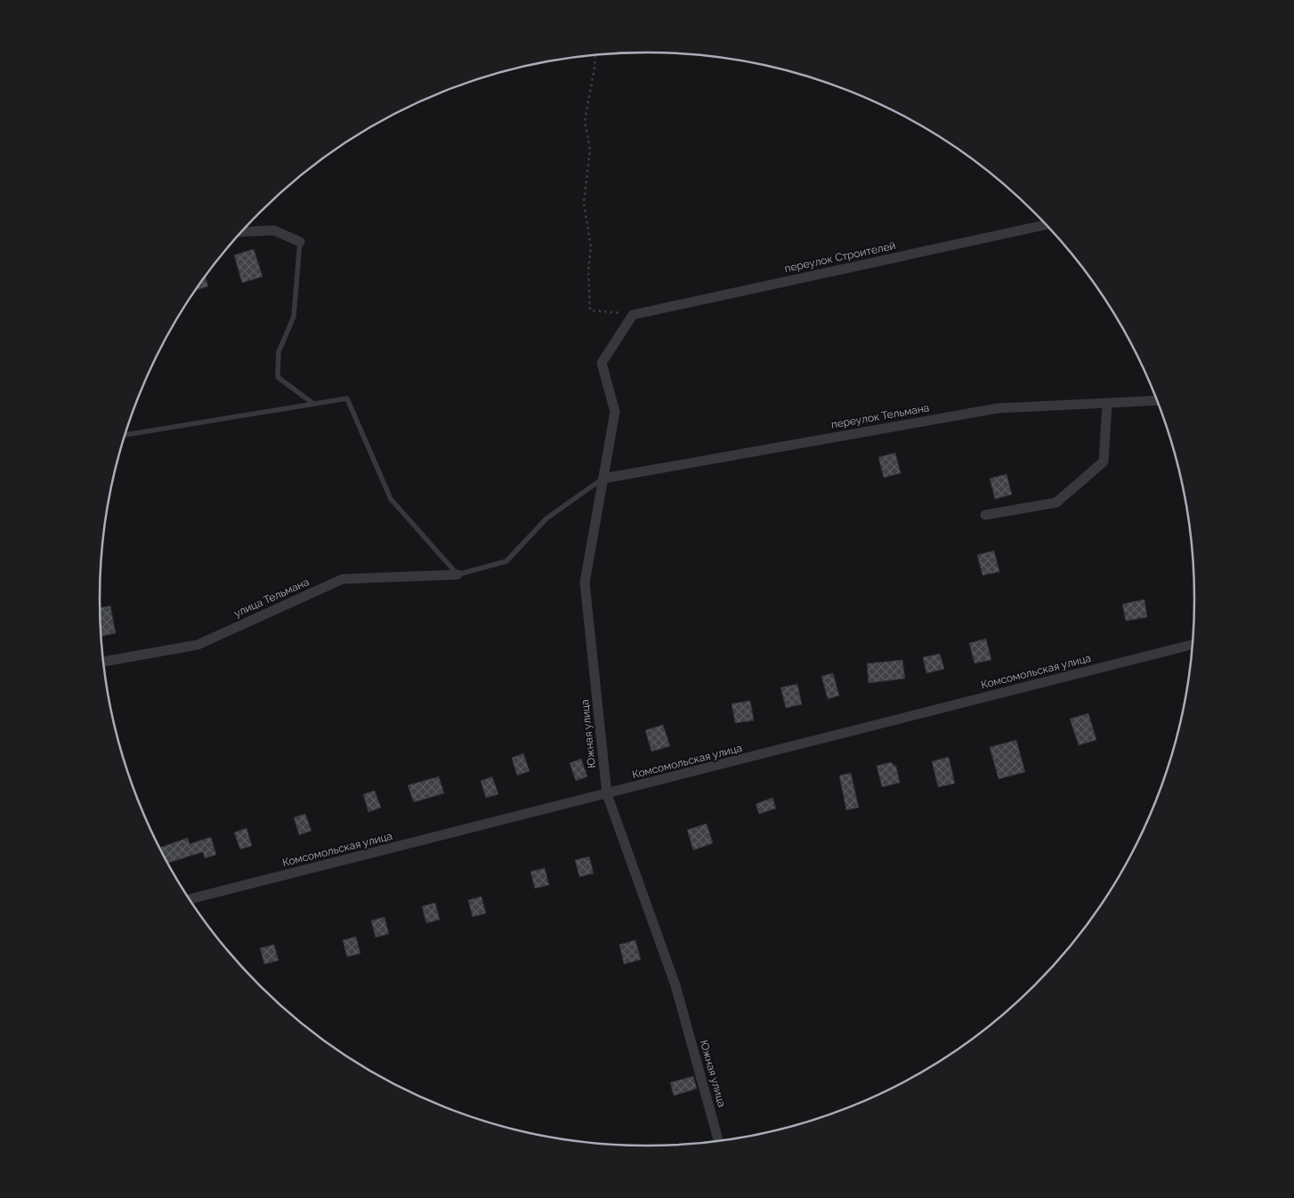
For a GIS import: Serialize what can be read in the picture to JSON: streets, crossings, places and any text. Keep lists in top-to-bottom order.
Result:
{
  "streets": {
    "street": [
      "переулок Строителей",
      "переулок Тельмана",
      "улица Тельмана",
      "Комсомольская улица",
      "Южная улица"
    ]
  },
  "crossings": [
    ["переулок Строителей", "Южная улица"],
    ["переулок Тельмана", "Южная улица"],
    ["Комсомольская улица", "Южная улица"]
  ]
}
